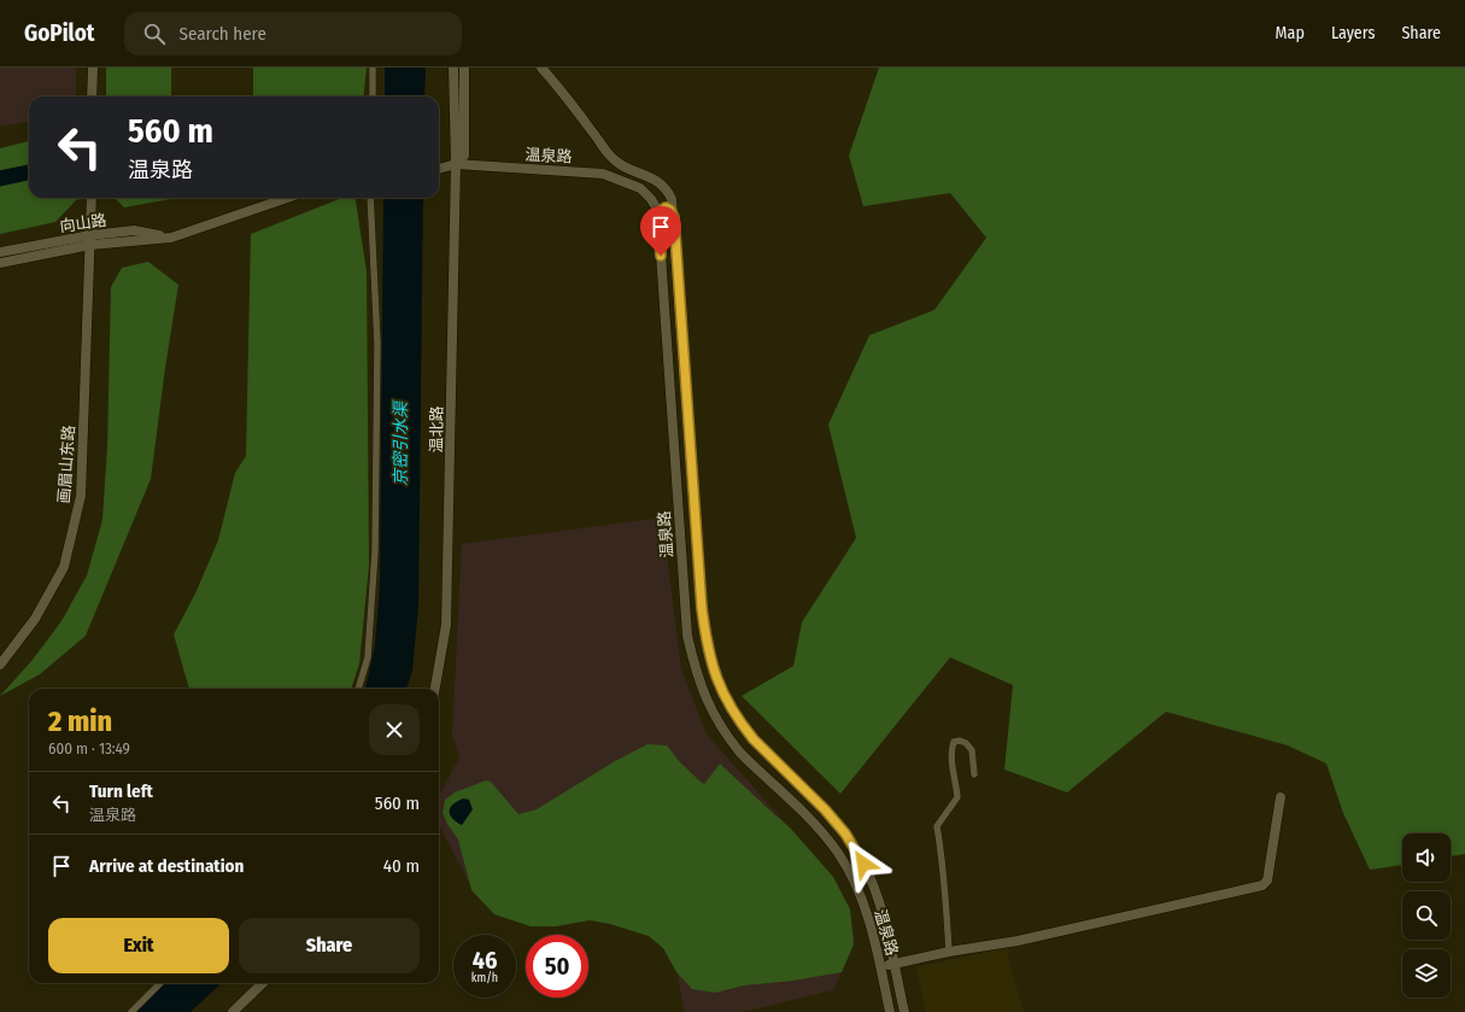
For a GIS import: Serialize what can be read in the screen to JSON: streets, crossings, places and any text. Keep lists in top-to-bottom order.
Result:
{
  "streets": {
    "main road": [
      "温泉路",
      "向山路",
      "温北路",
      "画眉山东路"
    ]
  },
  "crossings": [
    ["温泉路", "温北路"],
    ["向山路", "画眉山东路"]
  ],
  "water": ["京密引水渠"],
  "page": {
    "header": "GoPilot",
    "search": "Search here",
    "nav": ["Map", "Layers", "Share"],
    "turn": ["560 m", "温泉路"],
    "heading": ["2 min", "600 m · 13:49"],
    "list": [
      {
        "name": "Turn left",
        "note": "温泉路",
        "value": "560 m"
      },
      {
        "name": "Arrive at destination",
        "value": "40 m"
      }
    ],
    "buttons": ["Exit", "Share"],
    "speed": "46 km/h",
    "limit": "50"
  }
}
